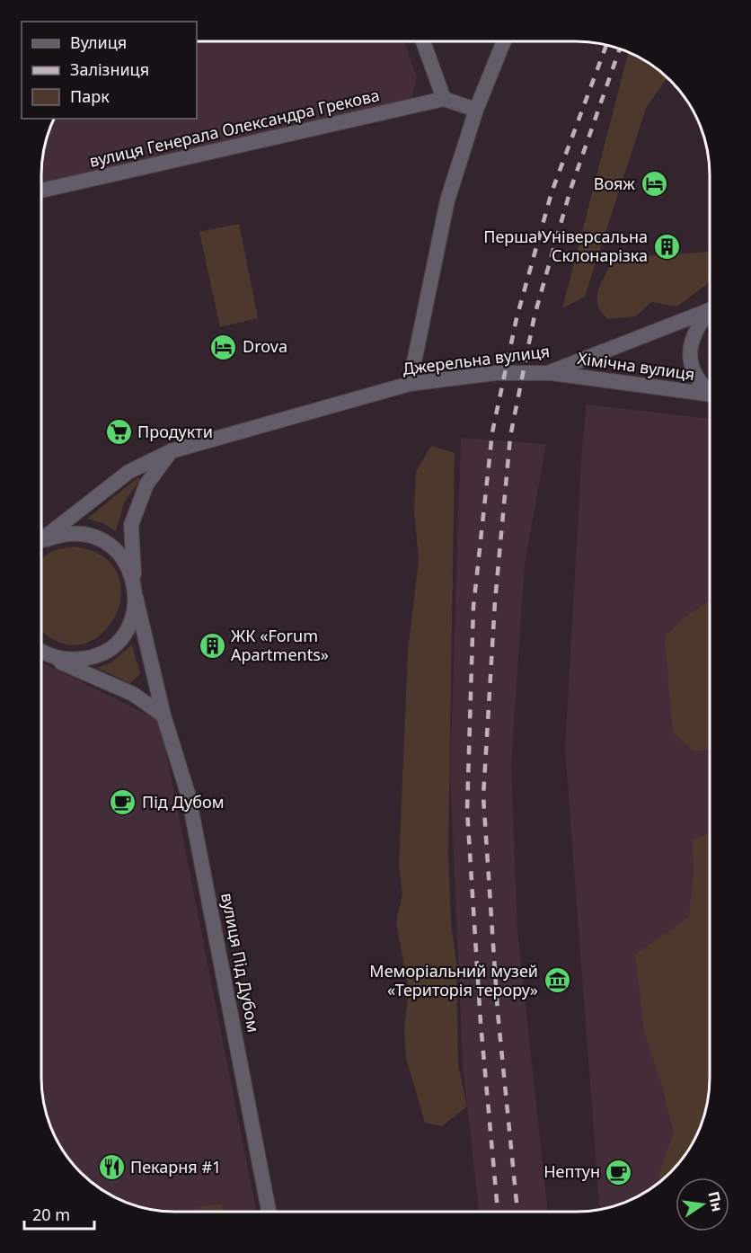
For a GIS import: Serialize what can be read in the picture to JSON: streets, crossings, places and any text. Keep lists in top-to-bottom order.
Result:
{
  "streets": {
    "street": [
      "вулиця Генерала Олександра Грекова",
      "Джерельна вулиця",
      "Хімічна вулиця",
      "вулиця Під Дубом"
    ]
  },
  "crossings": [
    ["Джерельна вулиця", "Хімічна вулиця"]
  ],
  "places": {
    "hotel": ["Вояж", "Drova"],
    "building": ["Перша Універсальна Склонарізка", "ЖК «Forum Apartments»"],
    "supermarket": ["Продукти"],
    "cafe": ["Під Дубом", "Нептун"],
    "museum": ["Меморіальний музей «Територія терору»"],
    "restaurant": ["Пекарня #1"]
  },
  "legend": ["Вулиця", "Залізниця", "Парк"],
  "scale_bar": "20 m",
  "north": "right"
}
